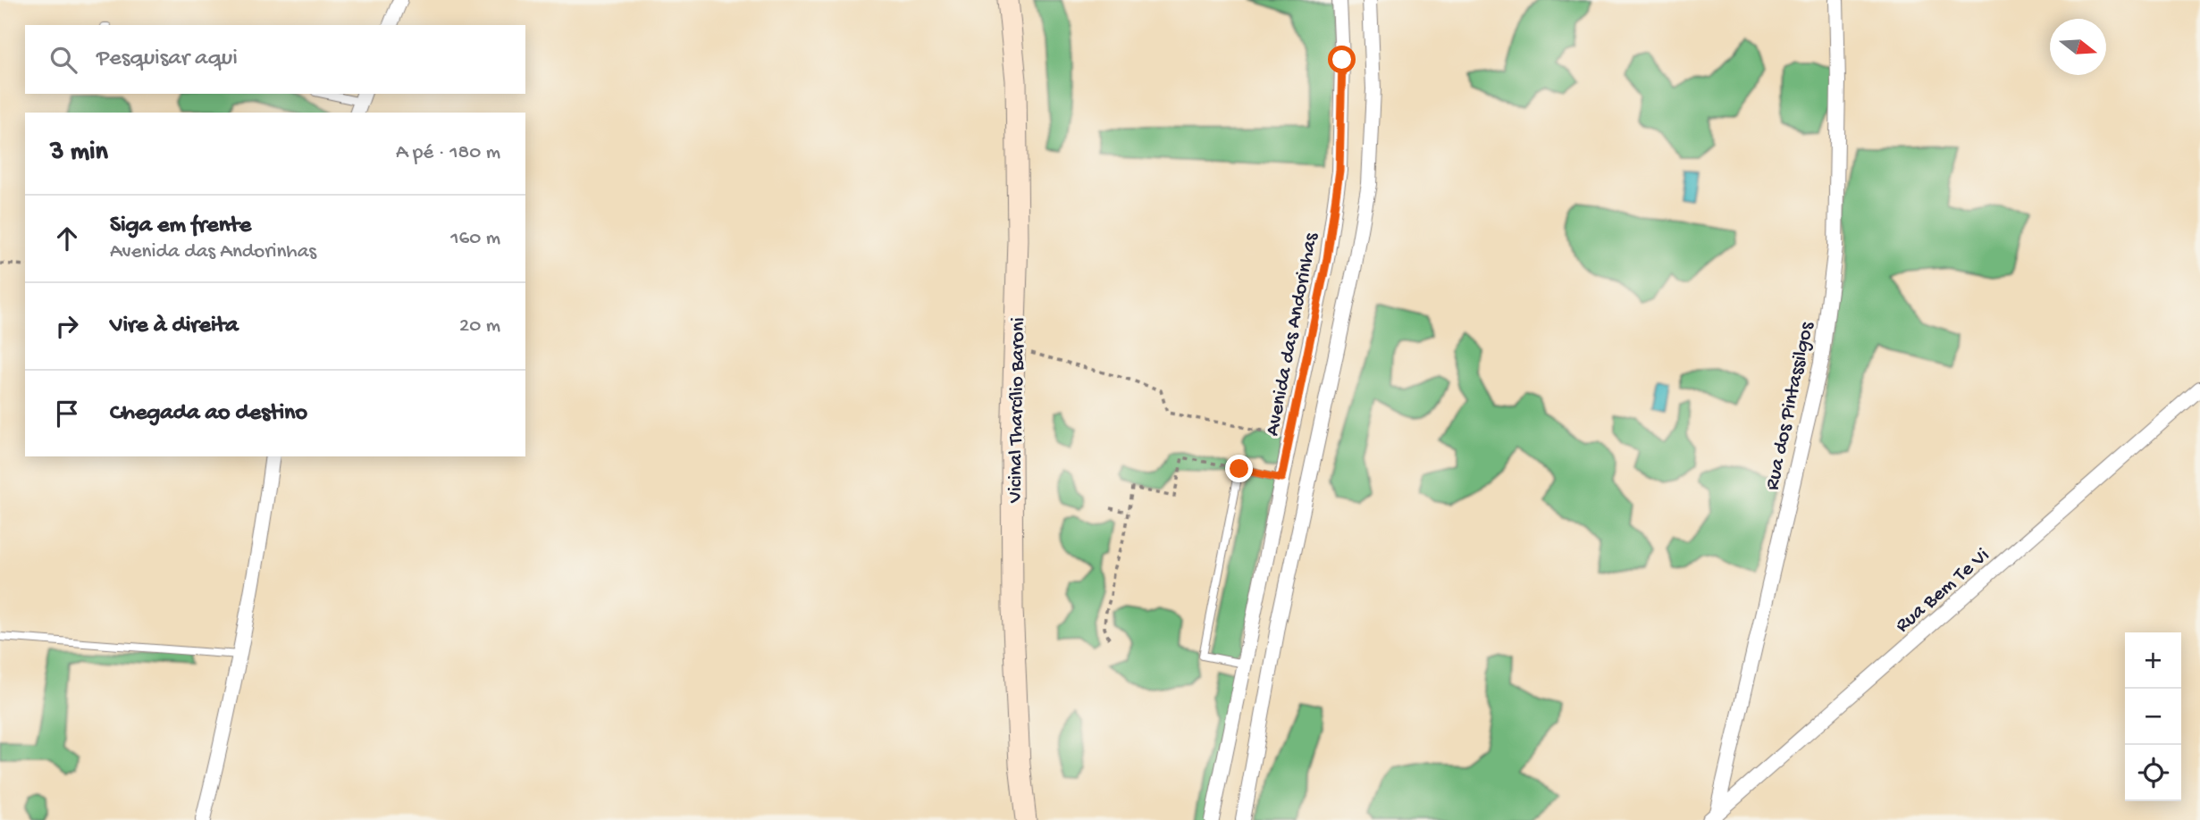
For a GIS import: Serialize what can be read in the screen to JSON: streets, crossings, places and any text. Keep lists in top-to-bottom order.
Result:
{
  "streets": {
    "main road": ["Vicinal Tharcílio Baroni"],
    "street": ["Avenida das Andorinhas", "Rua dos Pintassilgos", "Rua Bem Te Vi"]
  },
  "crossings": [
    ["Rua dos Pintassilgos", "Rua Bem Te Vi"]
  ],
  "north": "right",
  "page": {
    "search": "Pesquisar aqui",
    "heading": ["3 min", "A pé · 180 m"],
    "list": [
      ["Siga em frente", "Avenida das Andorinhas", "160 m"],
      ["Vire à direita", "20 m"],
      "Chegada ao destino"
    ],
    "map_buttons": ["+", "−"]
  }
}
